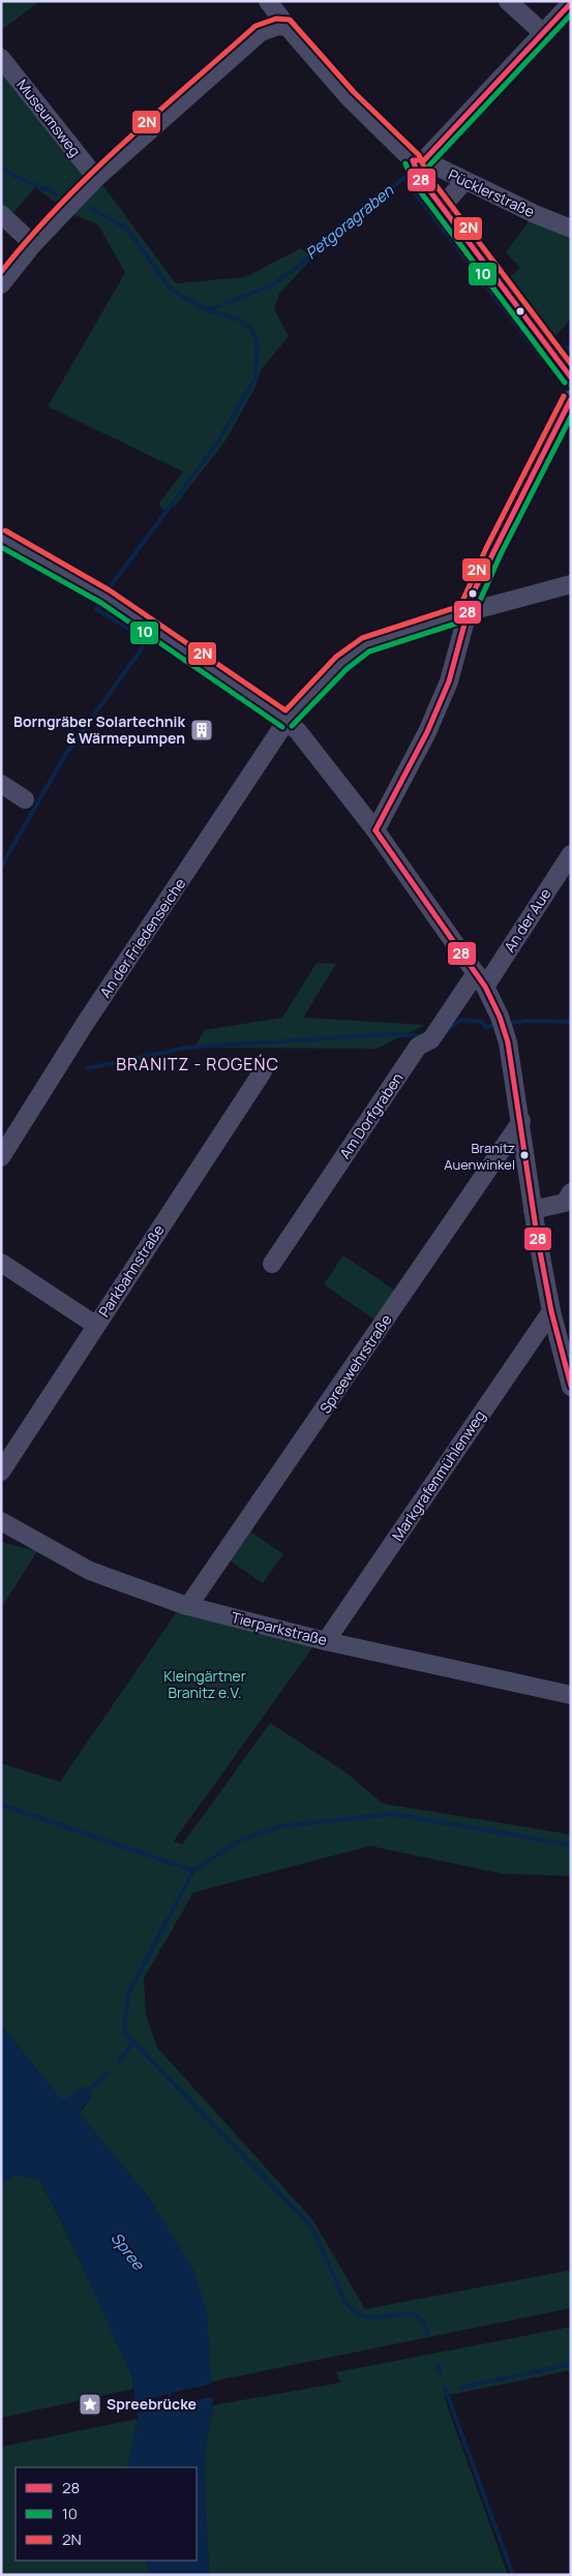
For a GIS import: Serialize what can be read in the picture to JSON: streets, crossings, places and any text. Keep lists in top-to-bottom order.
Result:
{
  "streets": {
    "street": [
      "Museumsweg",
      "Pücklerstraße",
      "An der Aue",
      "An der Friedenseiche",
      "Am Dorfgraben",
      "Parkbahnstraße",
      "Spreewehrstraße",
      "Markgrafenmühlenweg",
      "Tierparkstraße"
    ]
  },
  "crossings": [
    ["An der Aue", "Am Dorfgraben"],
    ["Spreewehrstraße", "Tierparkstraße"],
    ["Markgrafenmühlenweg", "Tierparkstraße"]
  ],
  "districts": ["BRANITZ - ROGEŃC"],
  "water": ["Petgoragraben", "Spree"],
  "parks": ["Kleingärtner Branitz e.V."],
  "places": {
    "building": ["Borngräber Solartechnik & Wärmepumpen"],
    "other": ["Branitz Auenwinkel"],
    "place": ["Spreebrücke"]
  },
  "lines": ["transit line 28", "transit line 10", "transit line 2N"],
  "legend": ["28", "10", "2N"]
}
